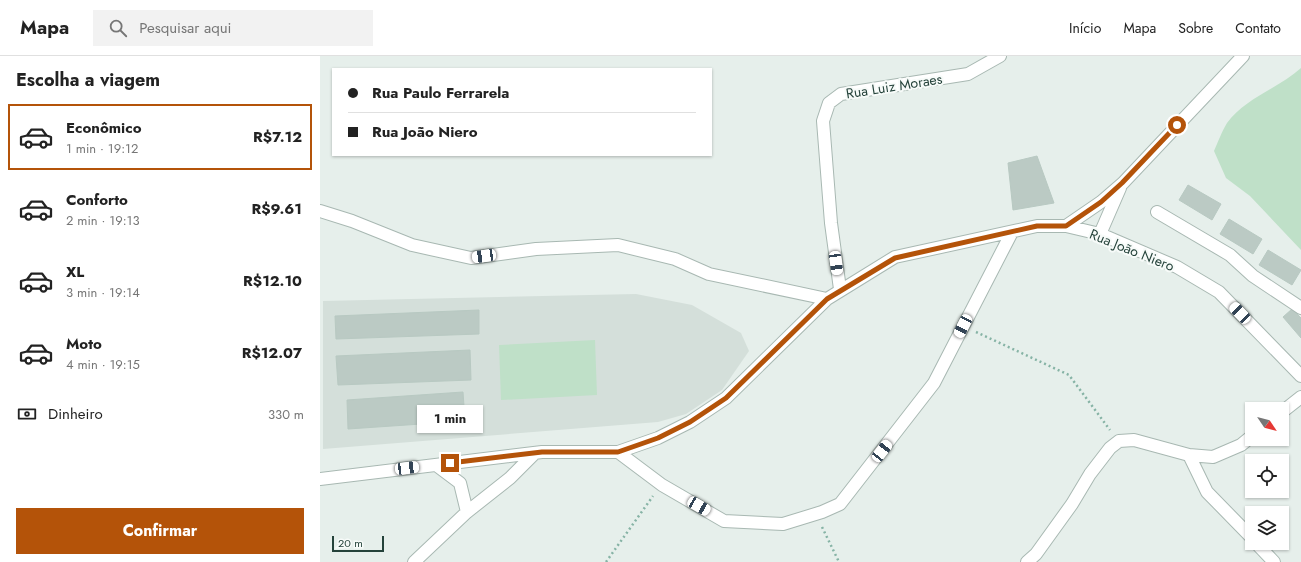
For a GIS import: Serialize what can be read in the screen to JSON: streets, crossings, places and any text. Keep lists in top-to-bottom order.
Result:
{
  "streets": {
    "street": ["Rua Luiz Moraes", "Rua João Niero"]
  },
  "crossings": [
    ["Rua Luiz Moraes", "Rua João Niero"]
  ],
  "scale_bar": "20 m",
  "north": "bottom right",
  "page": {
    "header": "Mapa",
    "search": "Pesquisar aqui",
    "nav": [
      "Início",
      "Mapa",
      "Sobre",
      "Contato"
    ],
    "heading": "Escolha a viagem",
    "banner": ["Rua Paulo Ferrarela", "Rua João Niero"],
    "list": [
      {
        "name": "Econômico",
        "note": "1 min · 19:12",
        "value": "R$7.12"
      },
      {
        "name": "Conforto",
        "note": "2 min · 19:13",
        "value": "R$9.61"
      },
      {
        "name": "XL",
        "note": "3 min · 19:14",
        "value": "R$12.10"
      },
      {
        "name": "Moto",
        "note": "4 min · 19:15",
        "value": "R$12.07"
      }
    ],
    "pay": ["Dinheiro", "330 m"],
    "bubble": "1 min",
    "buttons": "Confirmar",
    "scale": "20 m"
  }
}
